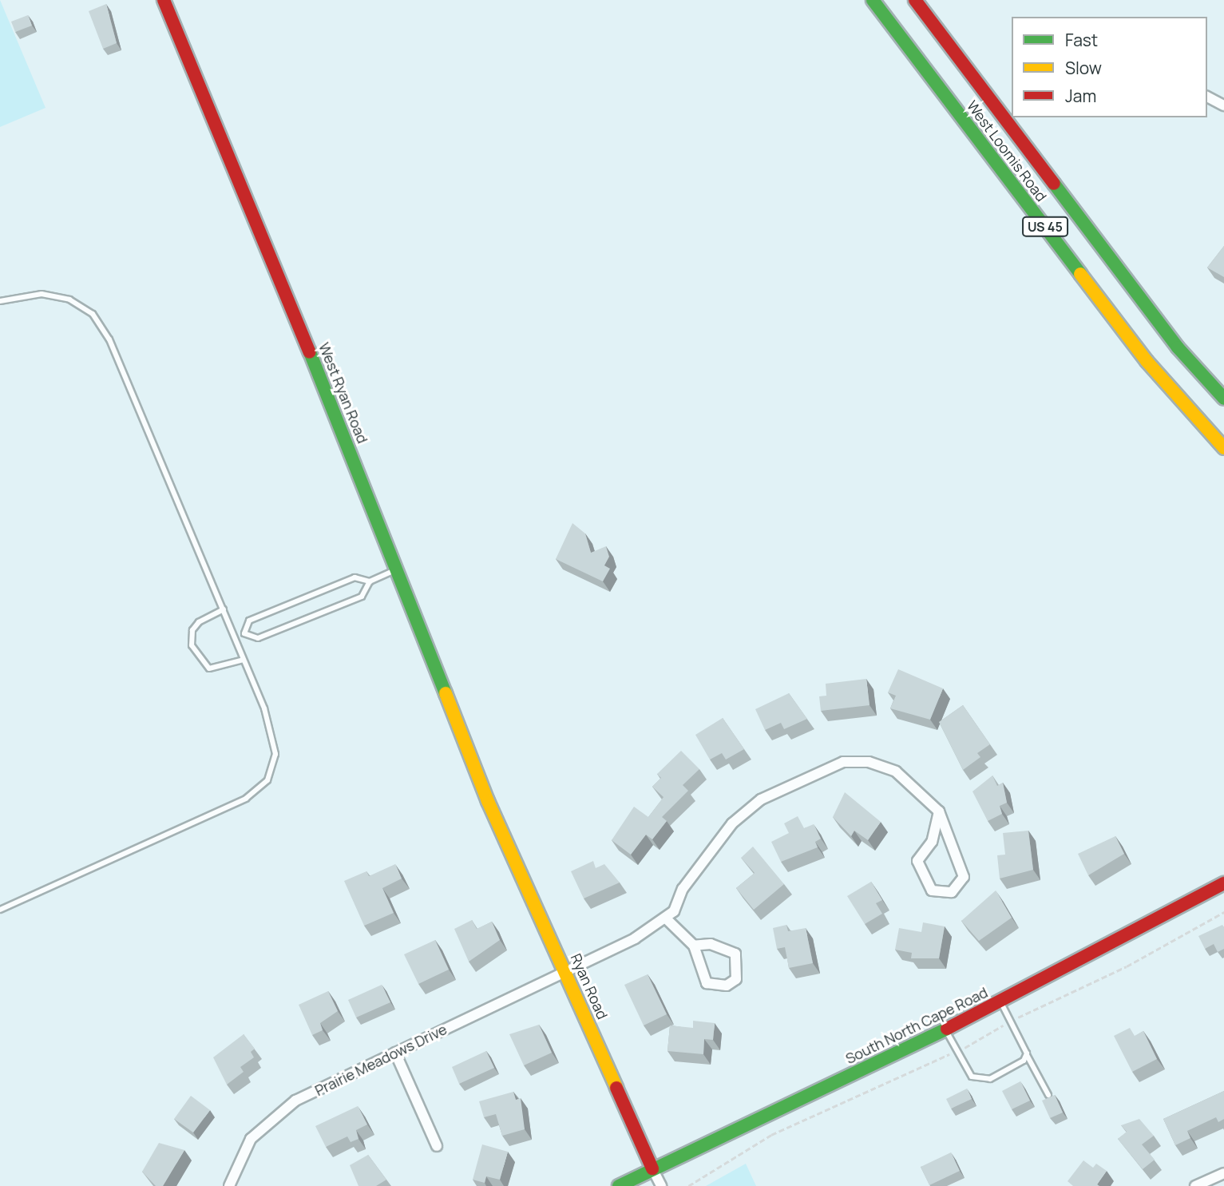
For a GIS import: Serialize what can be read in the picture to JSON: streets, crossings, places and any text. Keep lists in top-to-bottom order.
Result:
{
  "streets": {
    "main road": [
      "West Loomis Road",
      "US 45",
      "West Ryan Road",
      "Ryan Road",
      "South North Cape Road"
    ],
    "street": ["Prairie Meadows Drive"]
  },
  "crossings": [
    ["West Ryan Road", "Ryan Road"],
    ["Ryan Road", "South North Cape Road"],
    ["Ryan Road", "Prairie Meadows Drive"]
  ],
  "legend": ["Fast", "Slow", "Jam"]
}
